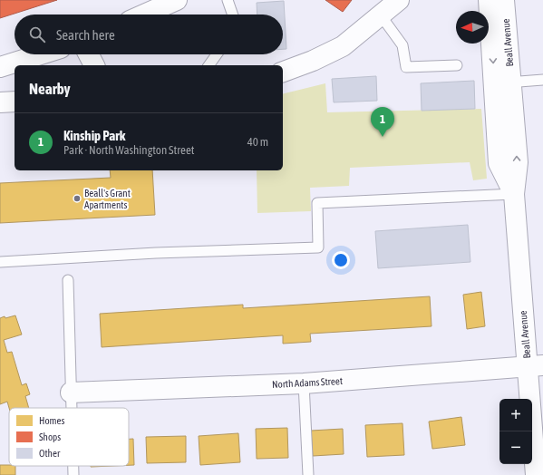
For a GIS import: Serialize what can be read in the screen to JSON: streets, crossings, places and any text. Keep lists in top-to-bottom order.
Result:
{
  "streets": {
    "street": ["Beall Avenue", "North Adams Street"]
  },
  "crossings": [
    ["Beall Avenue", "North Adams Street"]
  ],
  "places": ["Beall's Grant Apartments"],
  "legend": ["Homes", "Shops", "Other"],
  "north": "left",
  "page": {
    "search": "Search here",
    "heading": "Nearby",
    "pins": "1",
    "list": [
      {
        "mark": "1",
        "name": "Kinship Park",
        "note": "Park · North Washington Street",
        "value": "40 m"
      }
    ],
    "map_buttons": ["+", "−"]
  }
}
